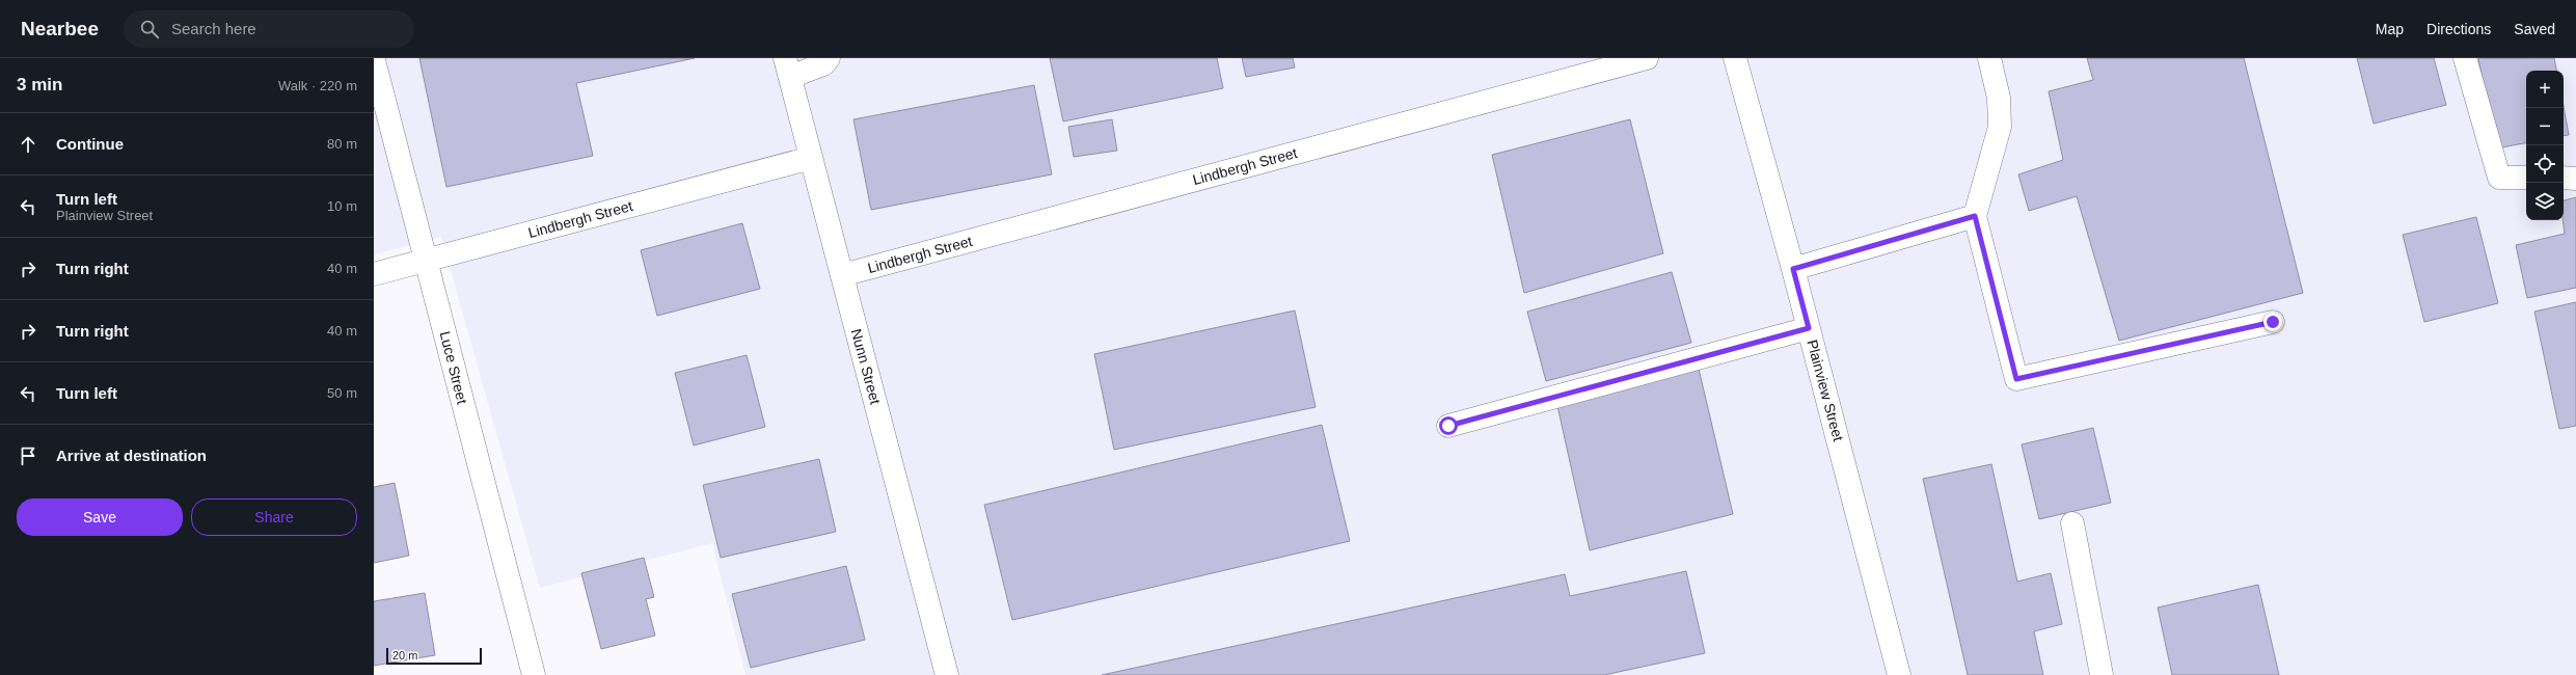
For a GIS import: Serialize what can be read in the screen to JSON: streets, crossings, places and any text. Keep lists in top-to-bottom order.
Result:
{
  "streets": {
    "street": [
      "Lindbergh Street",
      "Nunn Street",
      "Luce Street",
      "Plainview Street"
    ]
  },
  "crossings": [
    ["Lindbergh Street", "Nunn Street"],
    ["Lindbergh Street", "Luce Street"]
  ],
  "scale_bar": "20 m",
  "page": {
    "header": "Nearbee",
    "search": "Search here",
    "nav": ["Map", "Directions", "Saved"],
    "heading": ["3 min", "Walk · 220 m"],
    "map_buttons": ["+", "−"],
    "list": [
      ["Continue", "80 m"],
      ["Turn left", "Plainview Street", "10 m"],
      ["Turn right", "40 m"],
      ["Turn right", "40 m"],
      ["Turn left", "50 m"],
      "Arrive at destination"
    ],
    "buttons": ["Save", "Share"],
    "scale": "20 m"
  }
}
